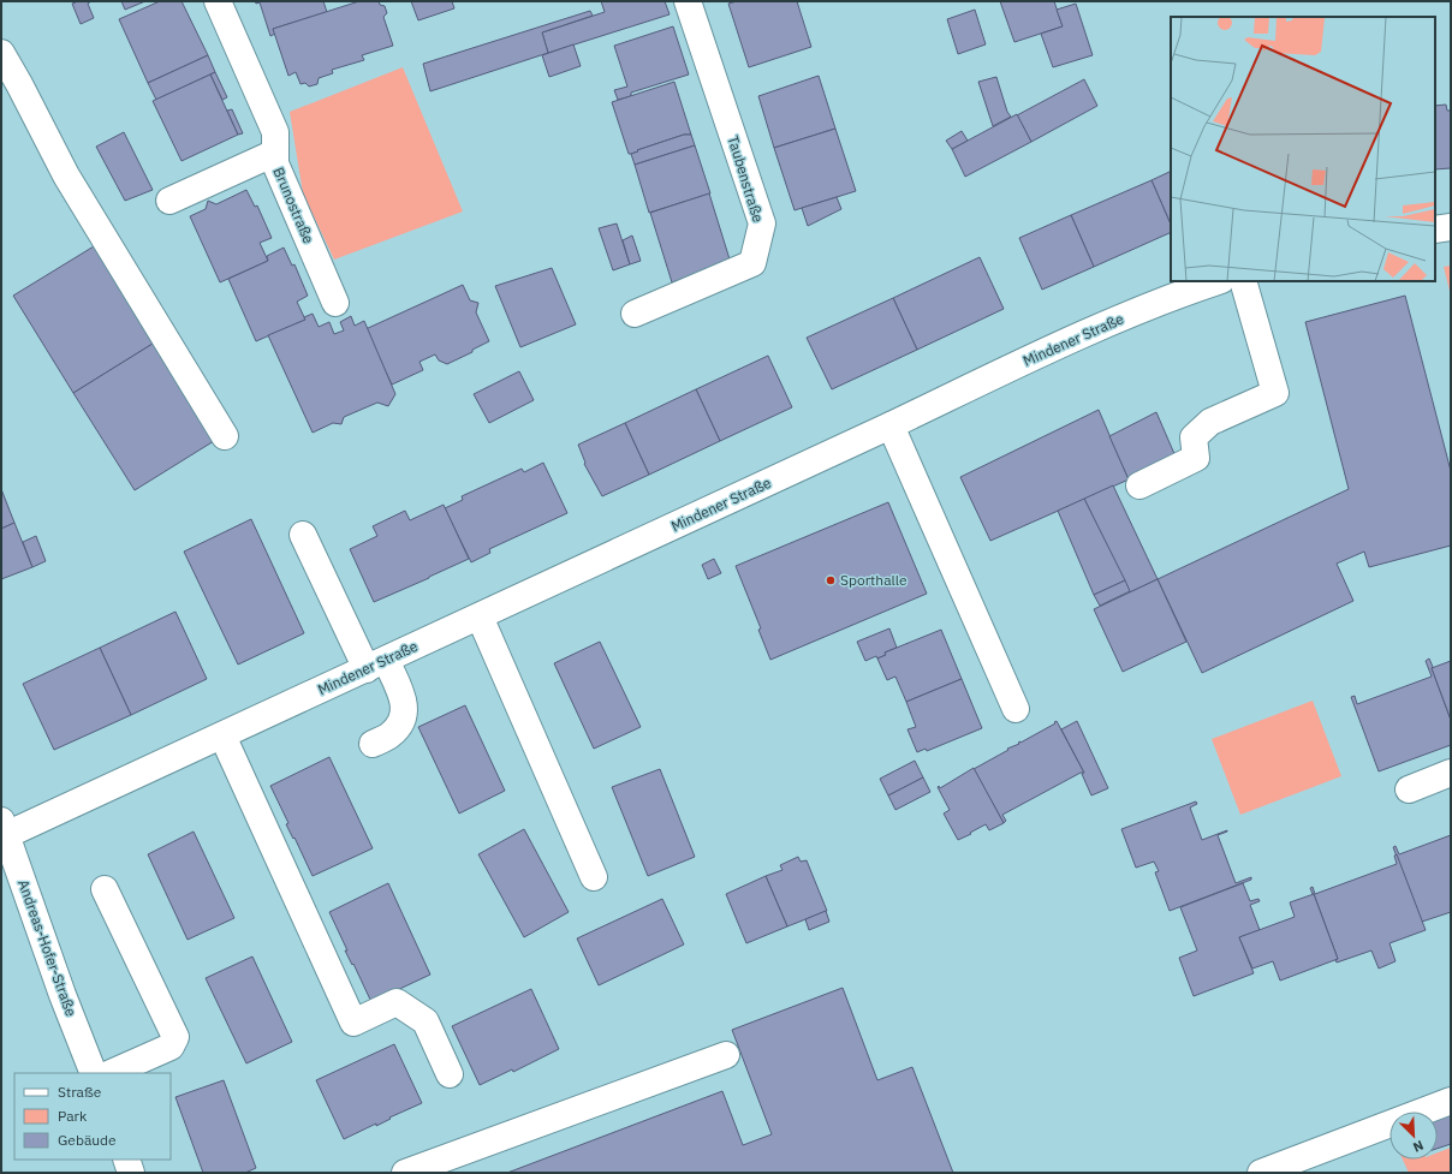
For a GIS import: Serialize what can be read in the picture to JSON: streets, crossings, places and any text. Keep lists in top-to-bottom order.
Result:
{
  "streets": {
    "street": [
      "Taubenstraße",
      "Brunostraße",
      "Mindener Straße",
      "Andreas-Hofer-Straße"
    ]
  },
  "crossings": [
    ["Mindener Straße", "Andreas-Hofer-Straße"]
  ],
  "places": ["Sporthalle"],
  "legend": ["Straße", "Park", "Gebäude"],
  "north": "bottom right"
}
